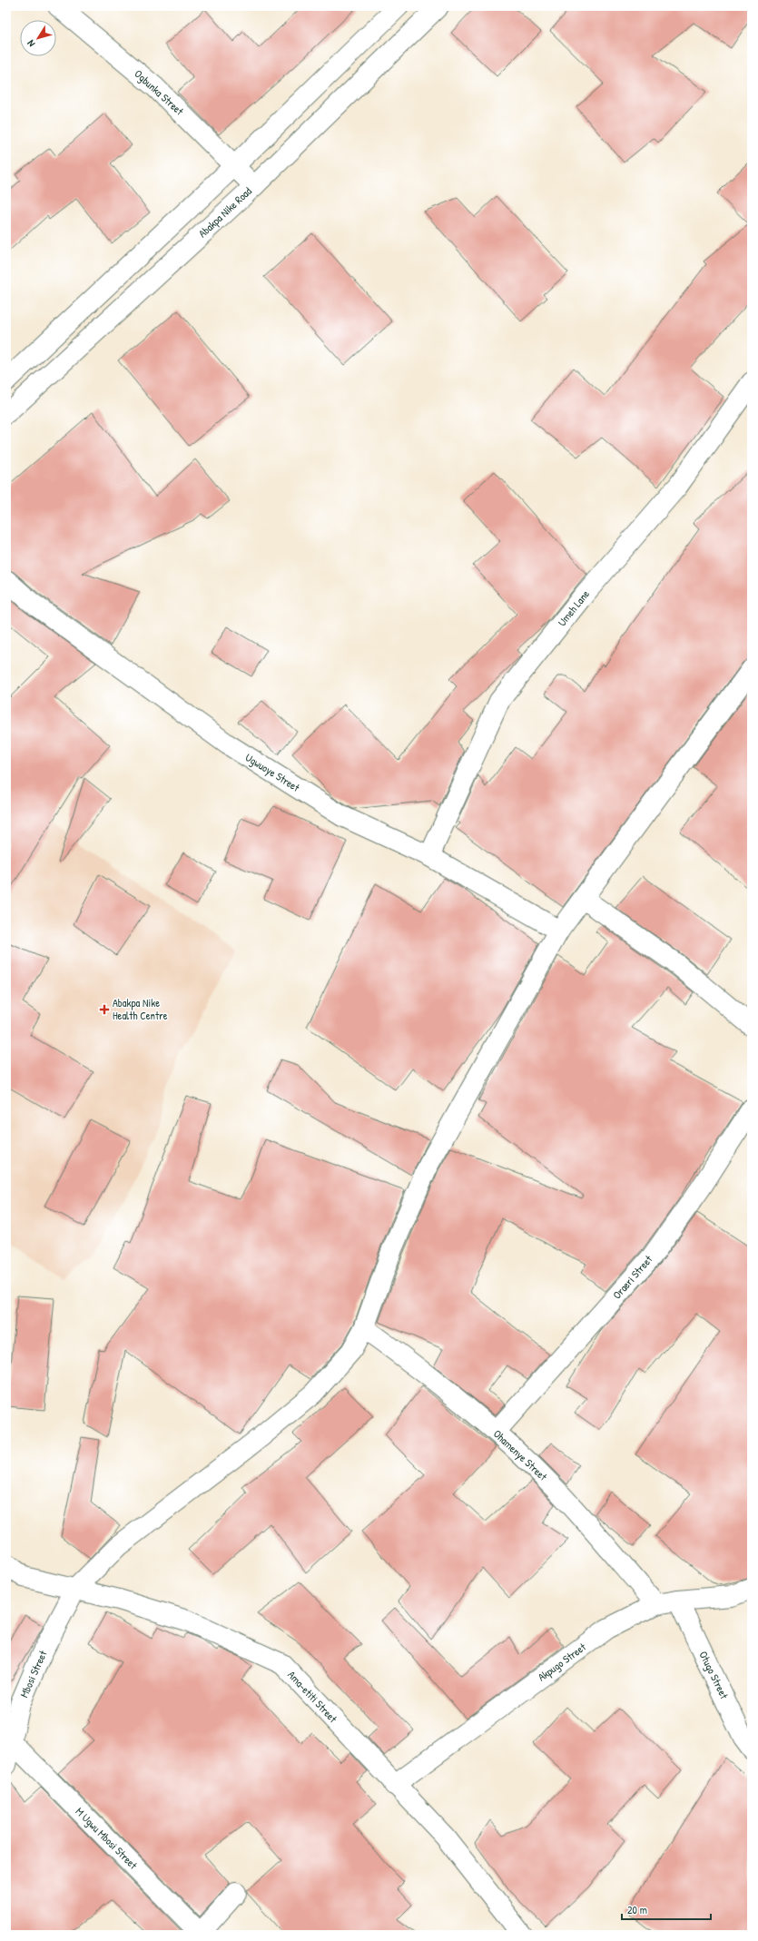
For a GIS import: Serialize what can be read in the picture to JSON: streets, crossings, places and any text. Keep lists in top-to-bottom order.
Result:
{
  "streets": {
    "street": [
      "Ogbunka Street",
      "Abakpa Nike Road",
      "Umeh Lane",
      "Ugwuoye Street",
      "Oraeri Street",
      "Ohamenye Street",
      "Akpugo Street",
      "Mbosi Street",
      "Otugo Street",
      "Ama-etiti Street",
      "M Ugwu Mbosi Street"
    ]
  },
  "crossings": [
    ["Ogbunka Street", "Abakpa Nike Road"],
    ["Umeh Lane", "Ugwuoye Street"],
    ["Ugwuoye Street", "Mbosi Street"],
    ["Oraeri Street", "Ohamenye Street"],
    ["Ohamenye Street", "Akpugo Street"],
    ["Ohamenye Street", "Mbosi Street"],
    ["Akpugo Street", "Otugo Street"],
    ["Akpugo Street", "Ama-etiti Street"],
    ["Mbosi Street", "Ama-etiti Street"],
    ["Mbosi Street", "M Ugwu Mbosi Street"]
  ],
  "places": {
    "health": ["Abakpa Nike Health Centre"]
  },
  "scale_bar": "20 m",
  "north": "bottom left"
}
